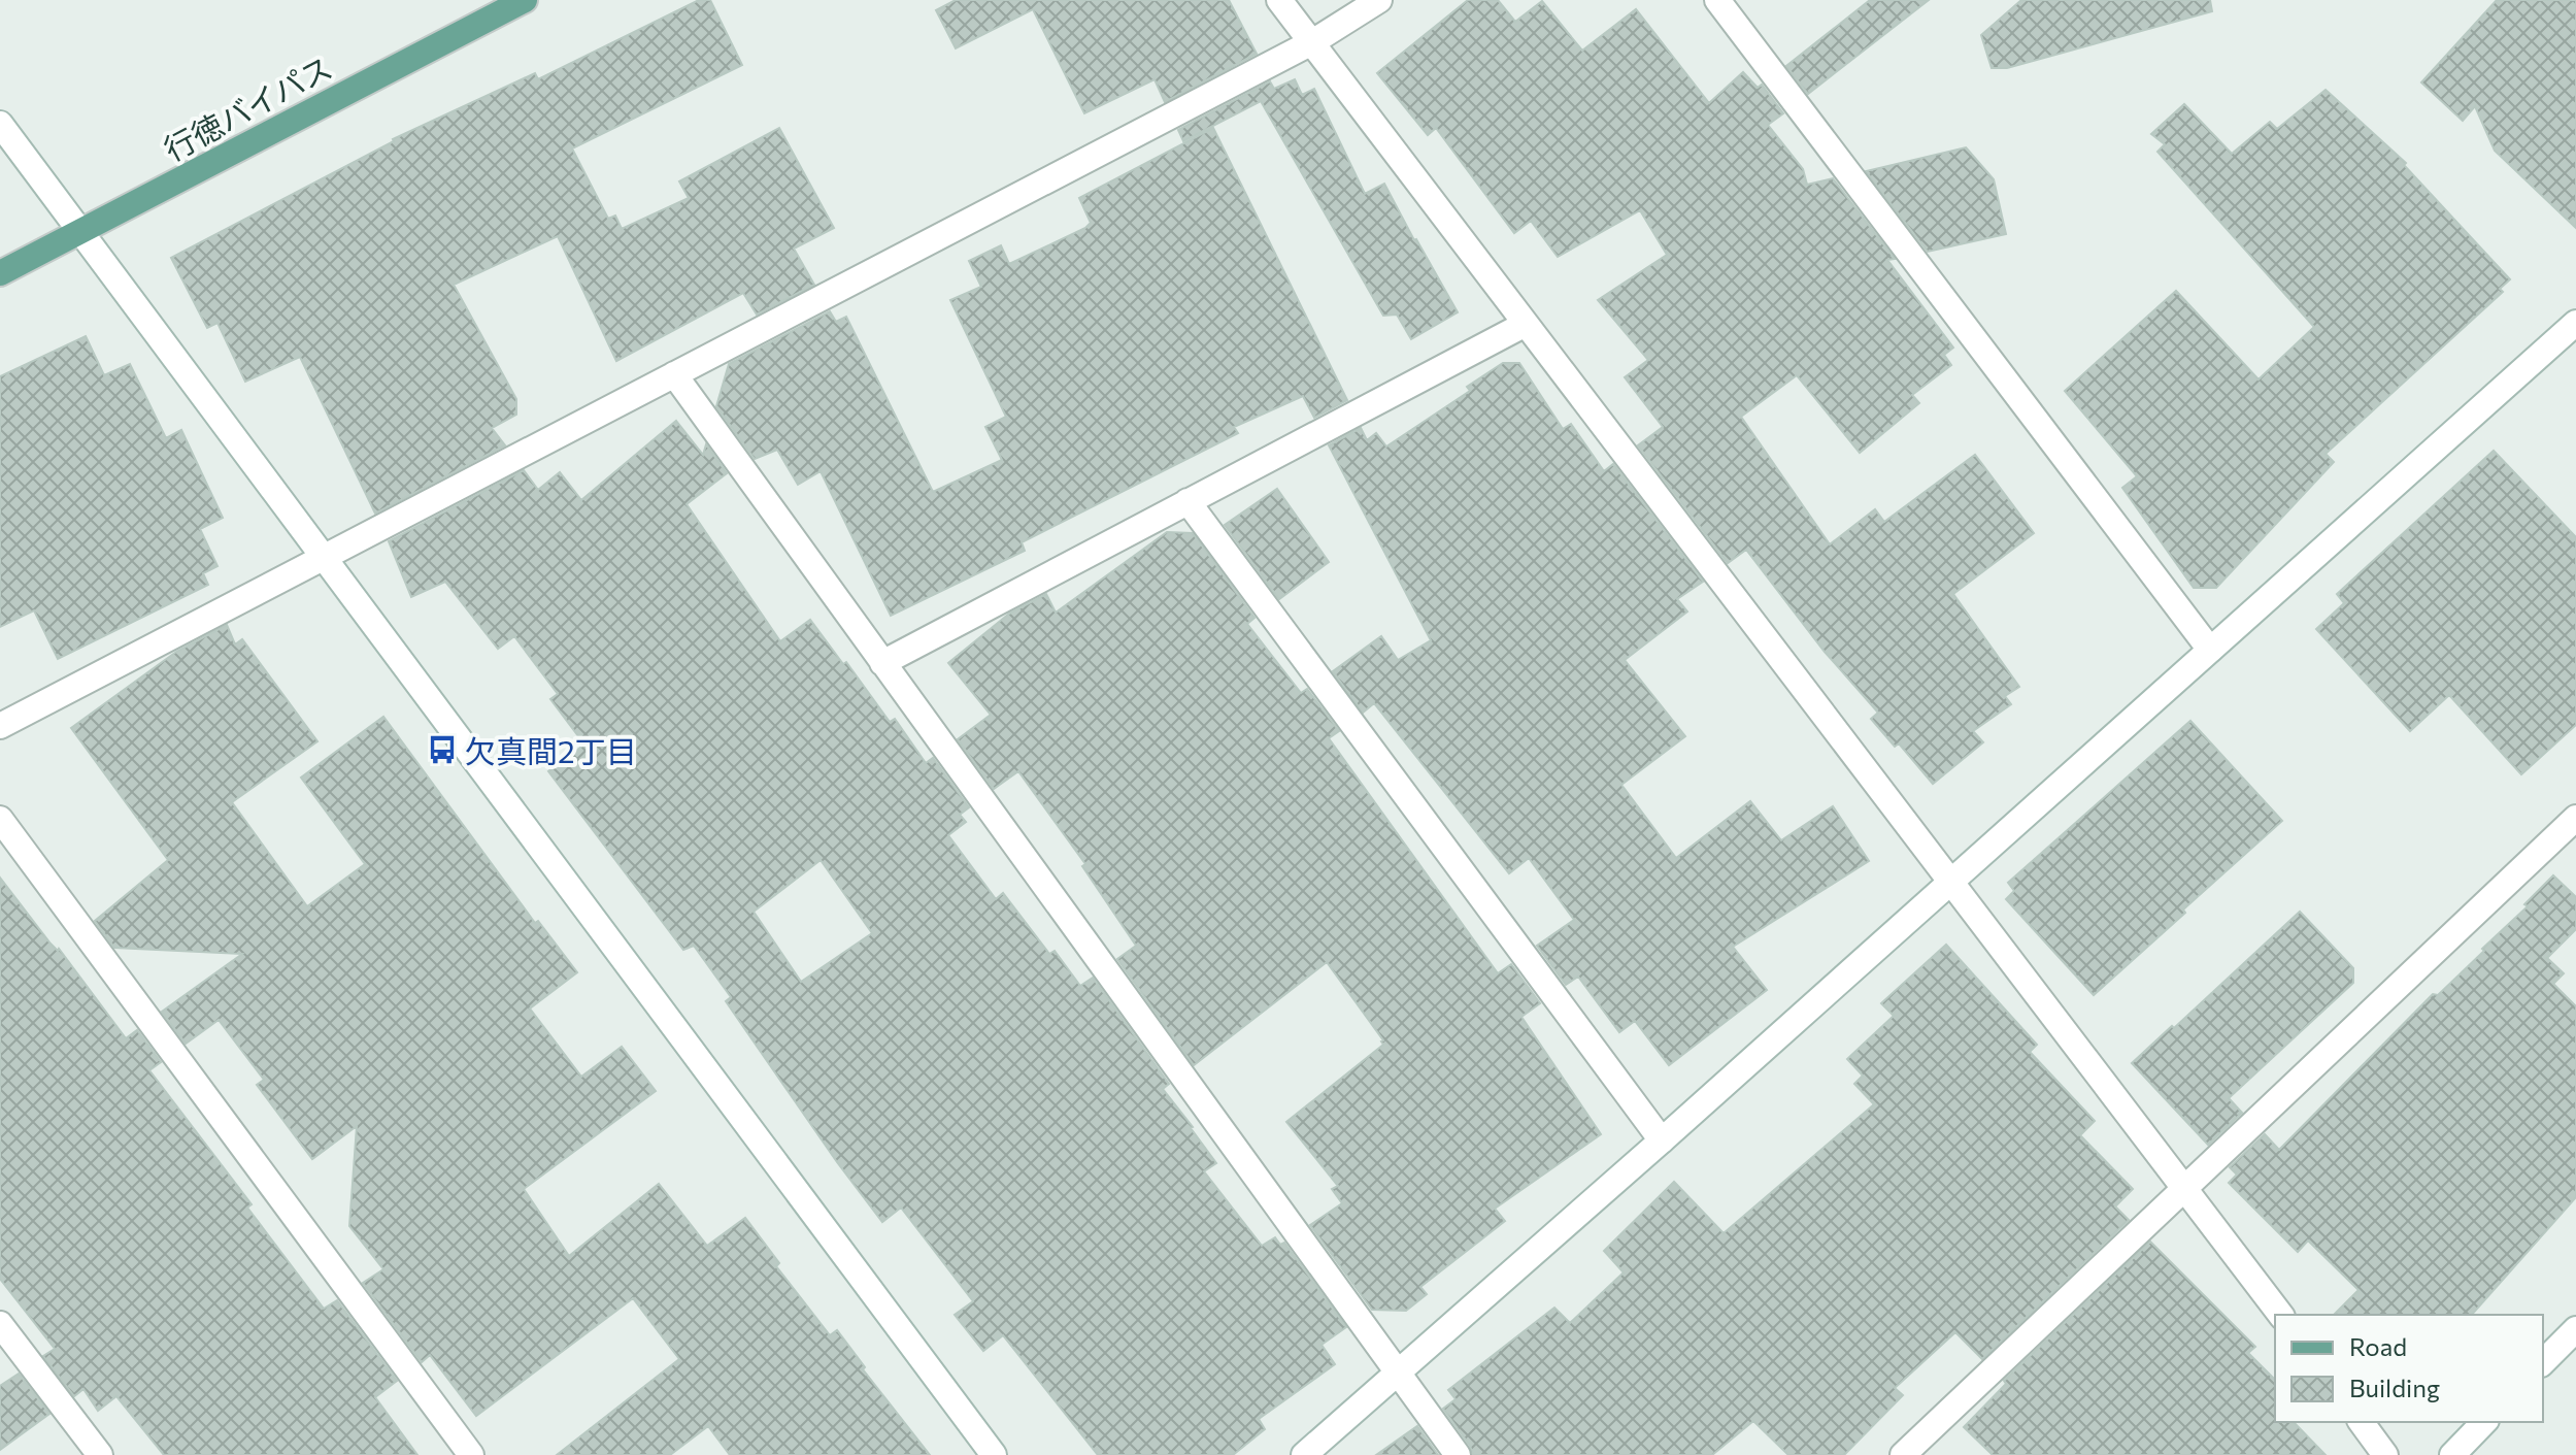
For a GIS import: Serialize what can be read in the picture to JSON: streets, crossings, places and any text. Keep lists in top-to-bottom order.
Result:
{
  "streets": {
    "main road": ["行徳バイパス"]
  },
  "places": {
    "bus stop": ["欠真間2丁目"]
  },
  "legend": ["Road", "Building"]
}
